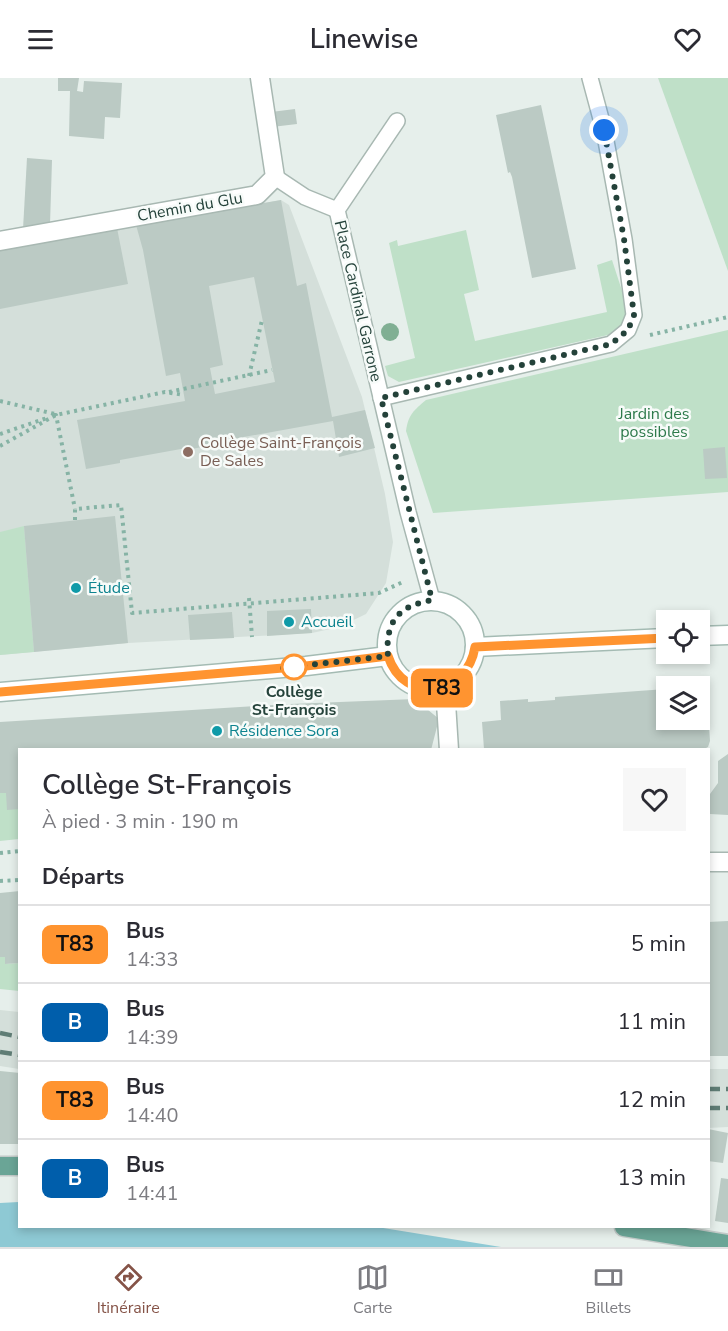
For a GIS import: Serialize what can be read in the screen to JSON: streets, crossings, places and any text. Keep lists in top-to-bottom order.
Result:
{
  "streets": {
    "main road": ["Chemin du Glu"],
    "lane": ["Place Cardinal Garrone"]
  },
  "parks": ["Jardin des possibles"],
  "places": [
    "Collège Saint-François De Sales",
    "Étude",
    "Accueil",
    "Collège St-François",
    "Résidence Sora"
  ],
  "lines": ["bus line T83"],
  "page": {
    "header": "Linewise",
    "on_map": "T83",
    "heading": [
      ["Collège St-François", "À pied · 3 min · 190 m"],
      "Départs"
    ],
    "list": [
      {
        "mark": "T83",
        "name": "Bus",
        "note": "14:33",
        "value": "5 min"
      },
      {
        "mark": "B",
        "name": "Bus",
        "note": "14:39",
        "value": "11 min"
      },
      {
        "mark": "T83",
        "name": "Bus",
        "note": "14:40",
        "value": "12 min"
      },
      {
        "mark": "B",
        "name": "Bus",
        "note": "14:41",
        "value": "13 min"
      }
    ],
    "tabs": ["Itinéraire", "Carte", "Billets"]
  }
}
